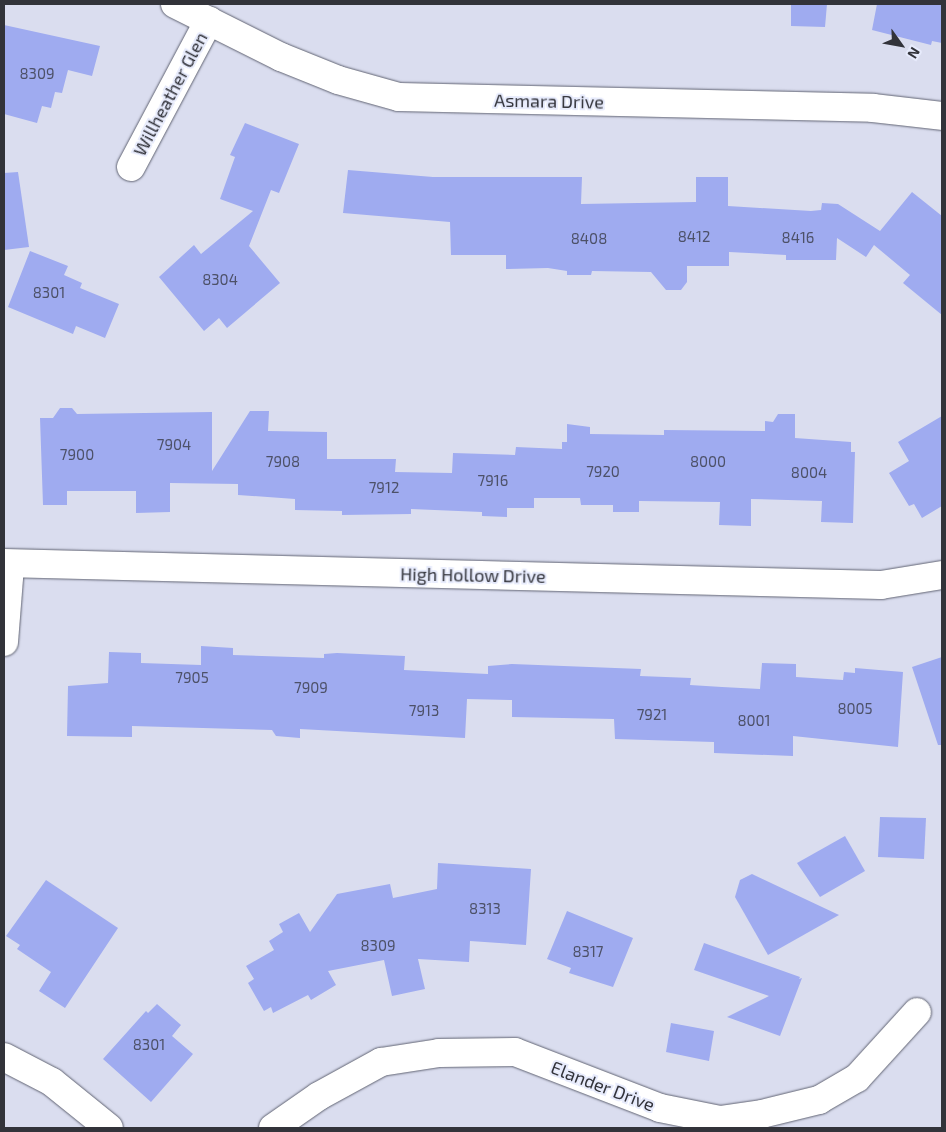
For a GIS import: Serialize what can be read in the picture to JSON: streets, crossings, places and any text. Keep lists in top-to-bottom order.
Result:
{
  "streets": {
    "street": [
      "Willheather Glen",
      "Asmara Drive",
      "High Hollow Drive",
      "Elander Drive"
    ]
  },
  "crossings": [
    ["Willheather Glen", "Asmara Drive"]
  ],
  "house_numbers": [
    "8309",
    "8412",
    "8416",
    "8408",
    "8304",
    "8301",
    "7904",
    "7900",
    "7908",
    "8000",
    "7920",
    "8004",
    "7916",
    "7912",
    "7905",
    "7909",
    "8005",
    "7913",
    "7921",
    "8001",
    "8313",
    "8309",
    "8317",
    "8301"
  ],
  "north": "bottom right"
}
